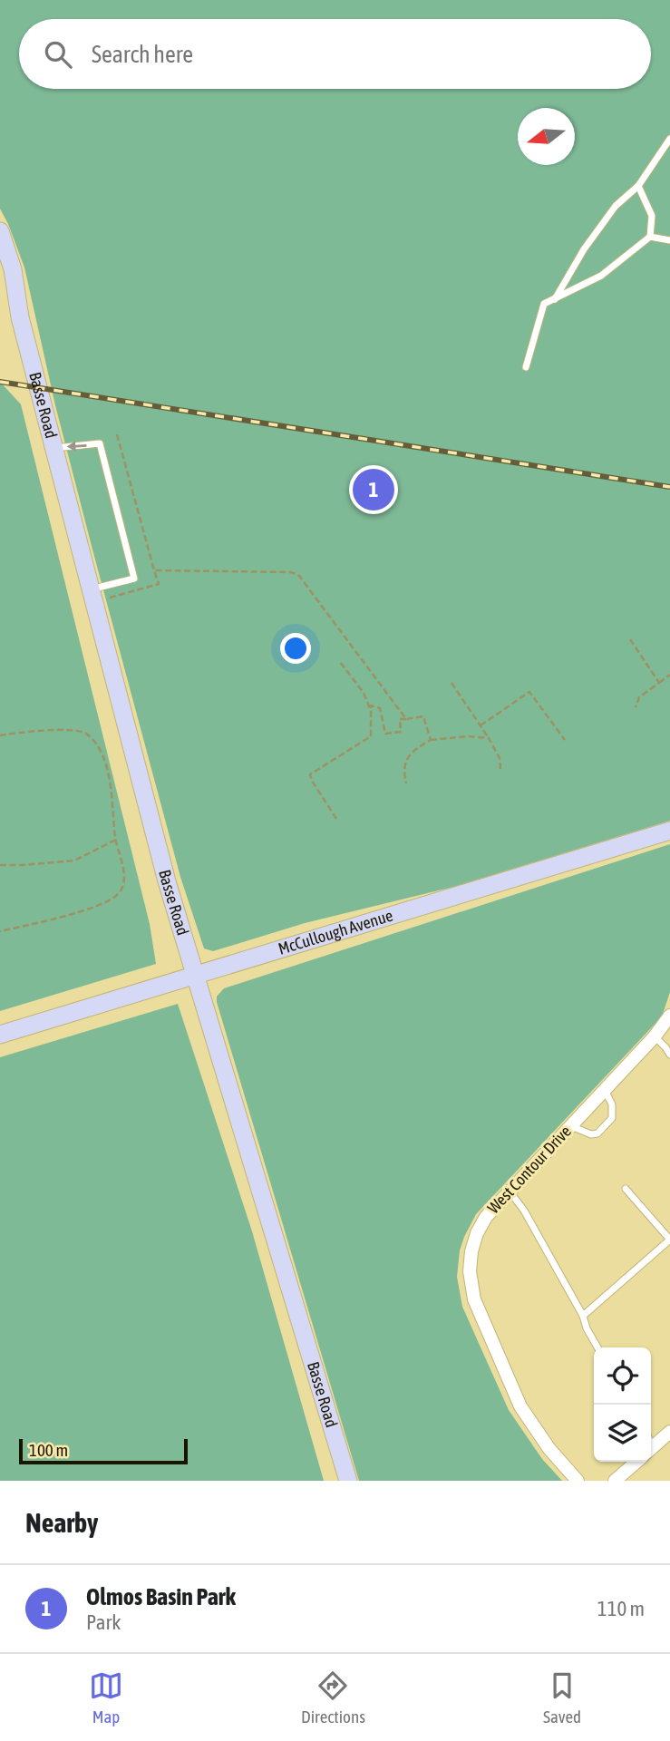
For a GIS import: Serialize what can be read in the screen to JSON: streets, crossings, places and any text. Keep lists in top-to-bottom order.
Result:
{
  "streets": {
    "main road": ["Basse Road", "McCullough Avenue"],
    "street": ["West Contour Drive"]
  },
  "crossings": [
    ["Basse Road", "McCullough Avenue"]
  ],
  "scale_bar": "100 m",
  "north": "left",
  "page": {
    "search": "Search here",
    "pins": "1",
    "scale": "100 m",
    "heading": "Nearby",
    "list": [
      {
        "mark": "1",
        "name": "Olmos Basin Park",
        "note": "Park",
        "value": "110 m"
      }
    ],
    "nav": ["Map", "Directions", "Saved"]
  }
}
